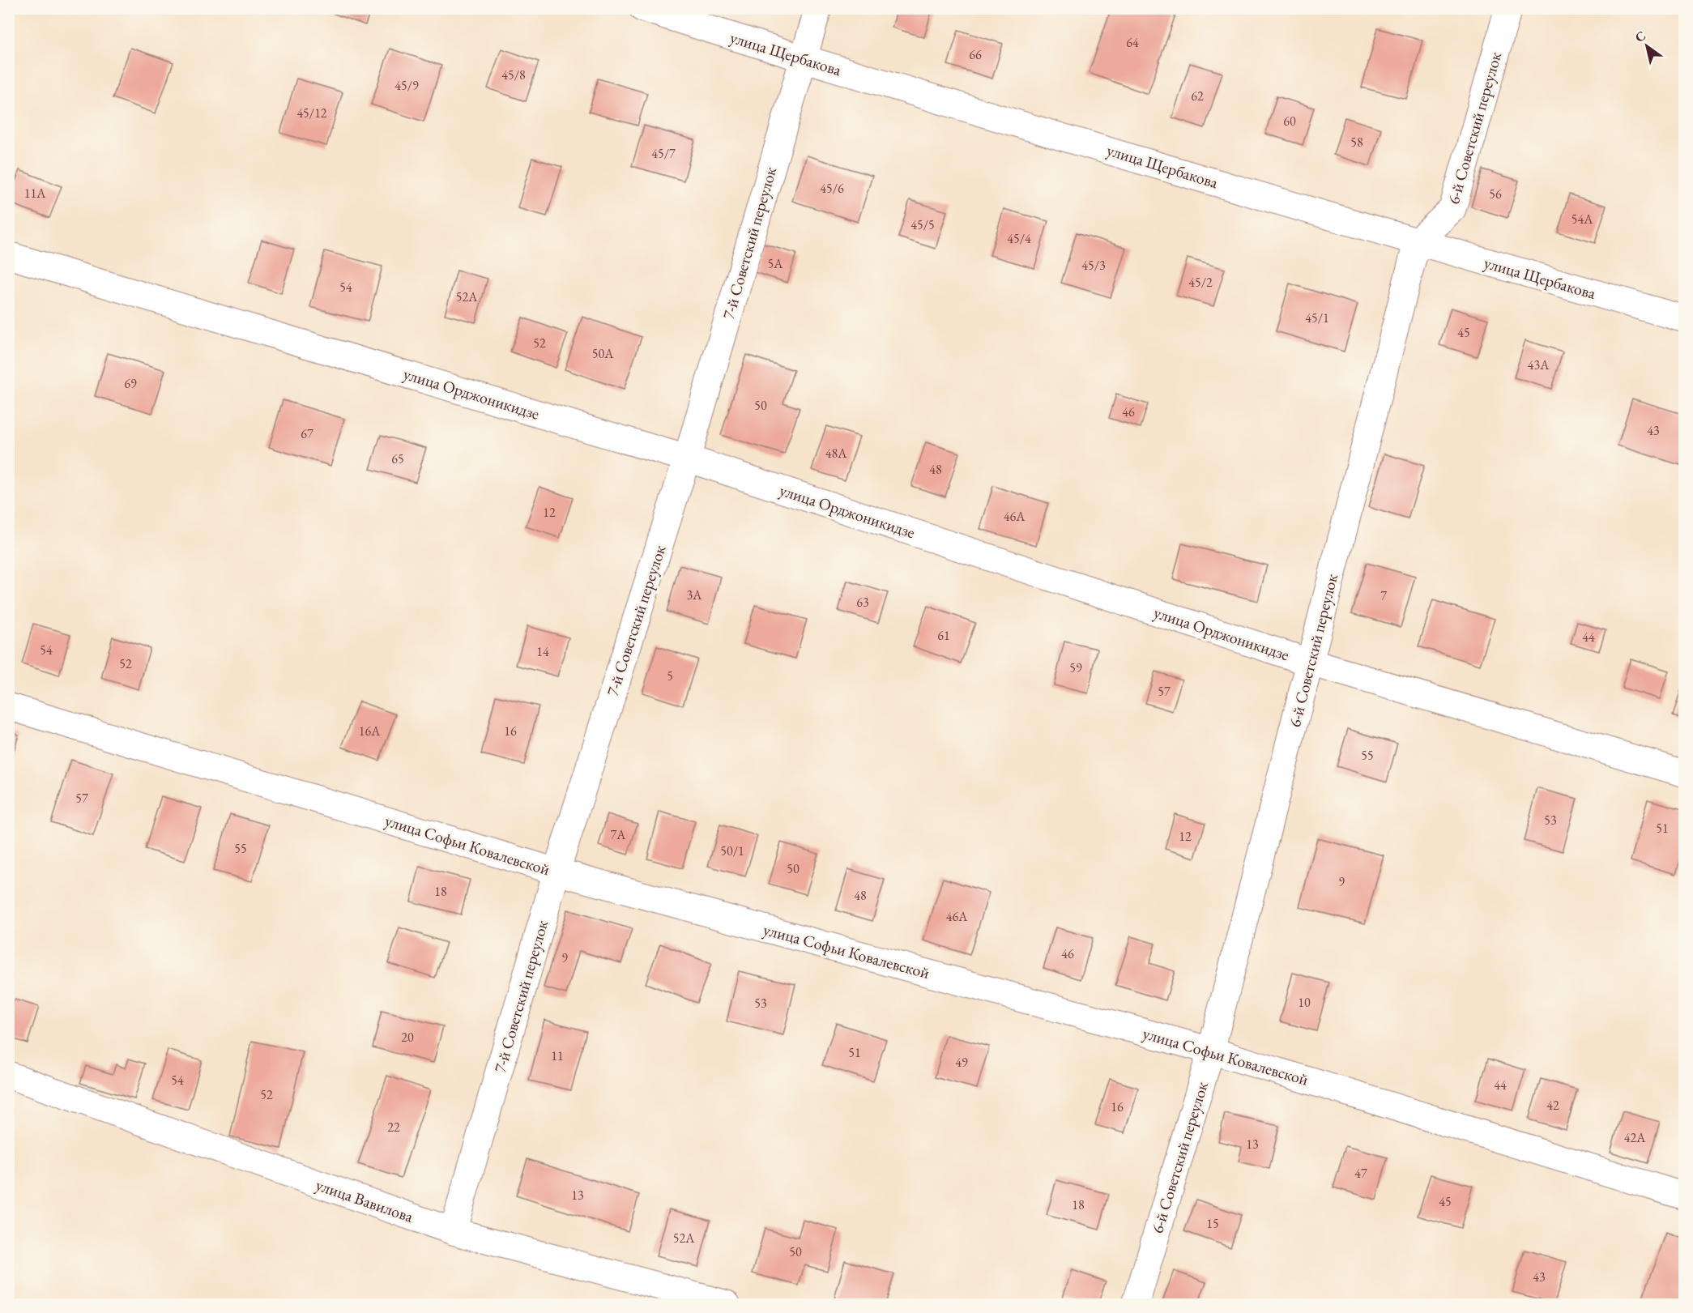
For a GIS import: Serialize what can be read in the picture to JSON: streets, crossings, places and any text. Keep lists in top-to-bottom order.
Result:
{
  "streets": {
    "street": [
      "улица Щербакова",
      "6-й Советский переулок",
      "7-й Советский переулок",
      "улица Орджоникидзе",
      "улица Софьи Ковалевской",
      "улица Вавилова"
    ]
  },
  "crossings": [
    ["улица Щербакова", "6-й Советский переулок"],
    ["улица Щербакова", "7-й Советский переулок"],
    ["6-й Советский переулок", "улица Орджоникидзе"],
    ["6-й Советский переулок", "улица Софьи Ковалевской"],
    ["7-й Советский переулок", "улица Орджоникидзе"],
    ["7-й Советский переулок", "улица Софьи Ковалевской"],
    ["7-й Советский переулок", "улица Вавилова"]
  ],
  "house_numbers": [
    "64",
    "66",
    "45/8",
    "45/9",
    "62",
    "45/12",
    "60",
    "58",
    "45/7",
    "45/6",
    "11А",
    "56",
    "54А",
    "45/5",
    "45/4",
    "5А",
    "45/3",
    "45/2",
    "54",
    "52А",
    "45/1",
    "45",
    "52",
    "50А",
    "43А",
    "69",
    "50",
    "46",
    "43",
    "67",
    "48А",
    "65",
    "48",
    "12",
    "46А",
    "3А",
    "7",
    "63",
    "61",
    "44",
    "54",
    "14",
    "52",
    "59",
    "5",
    "57",
    "16А",
    "16",
    "55",
    "57",
    "53",
    "51",
    "7А",
    "12",
    "55",
    "50/1",
    "50",
    "9",
    "18",
    "48",
    "46А",
    "46",
    "9",
    "10",
    "53",
    "20",
    "51",
    "11",
    "49",
    "54",
    "44",
    "52",
    "42",
    "16",
    "22",
    "42А",
    "13",
    "47",
    "13",
    "45",
    "18",
    "15",
    "52А",
    "50",
    "43"
  ],
  "north": "top left"
}
